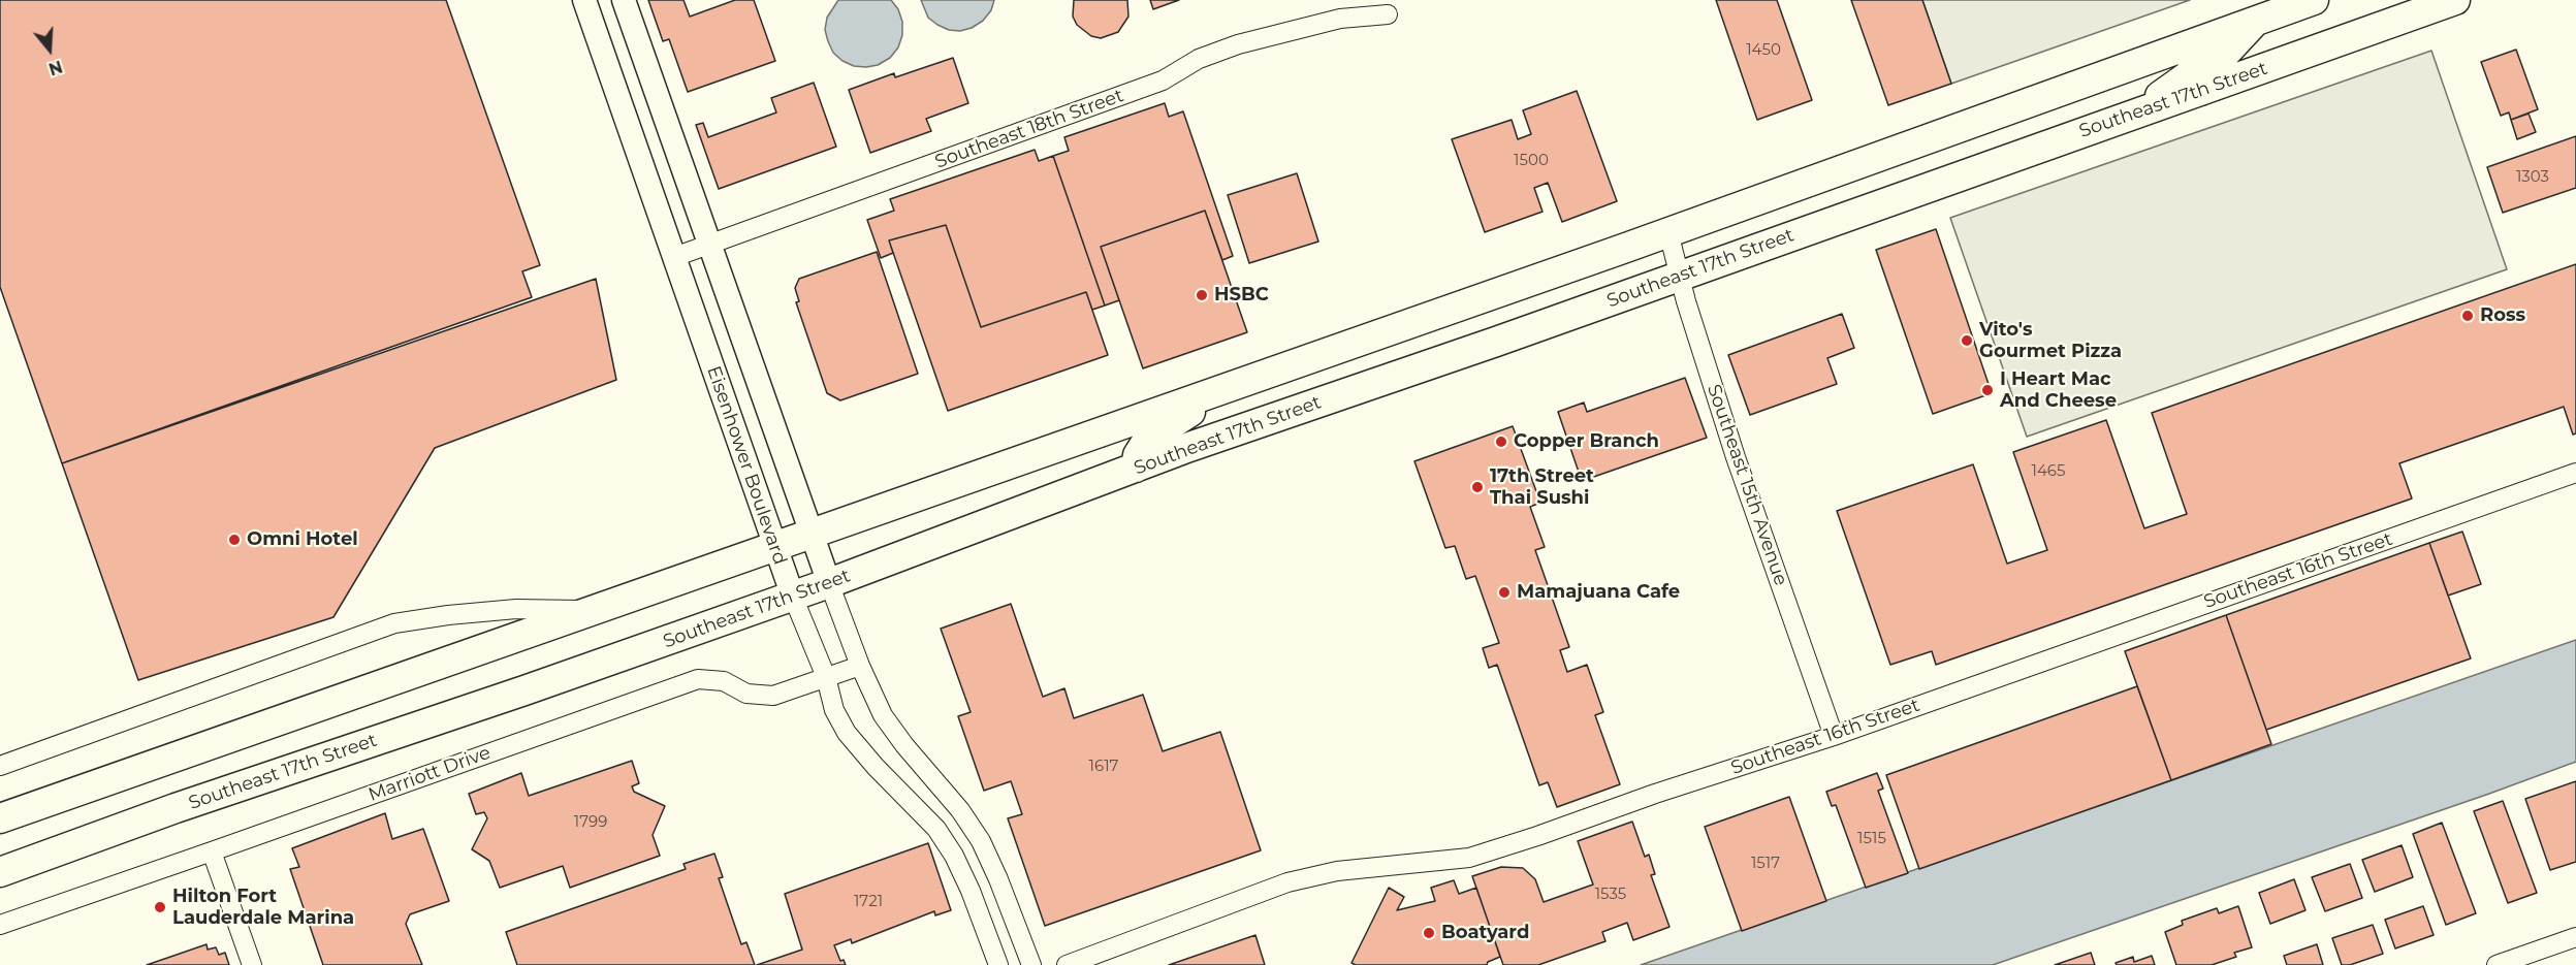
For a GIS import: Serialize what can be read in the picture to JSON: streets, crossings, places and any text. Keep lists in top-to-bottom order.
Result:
{
  "streets": {
    "main road": ["Southeast 17th Street"],
    "street": [
      "Southeast 18th Street",
      "Eisenhower Boulevard",
      "Southeast 15th Avenue",
      "Southeast 16th Street",
      "Marriott Drive"
    ]
  },
  "crossings": [
    ["Southeast 17th Street", "Eisenhower Boulevard"],
    ["Southeast 17th Street", "Southeast 15th Avenue"],
    ["Southeast 18th Street", "Eisenhower Boulevard"],
    ["Eisenhower Boulevard", "Marriott Drive"],
    ["Southeast 15th Avenue", "Southeast 16th Street"]
  ],
  "places": [
    "HSBC",
    "Ross",
    "Vito's Gourmet Pizza",
    "I Heart Mac And Cheese",
    "Copper Branch",
    "17th Street Thai Sushi",
    "Omni Hotel",
    "Mamajuana Cafe",
    "Hilton Fort Lauderdale Marina",
    "Boatyard"
  ],
  "house_numbers": [
    "1450",
    "1500",
    "1303",
    "1465",
    "1617",
    "1799",
    "1515",
    "1517",
    "1535",
    "1721"
  ],
  "north": "bottom"
}
